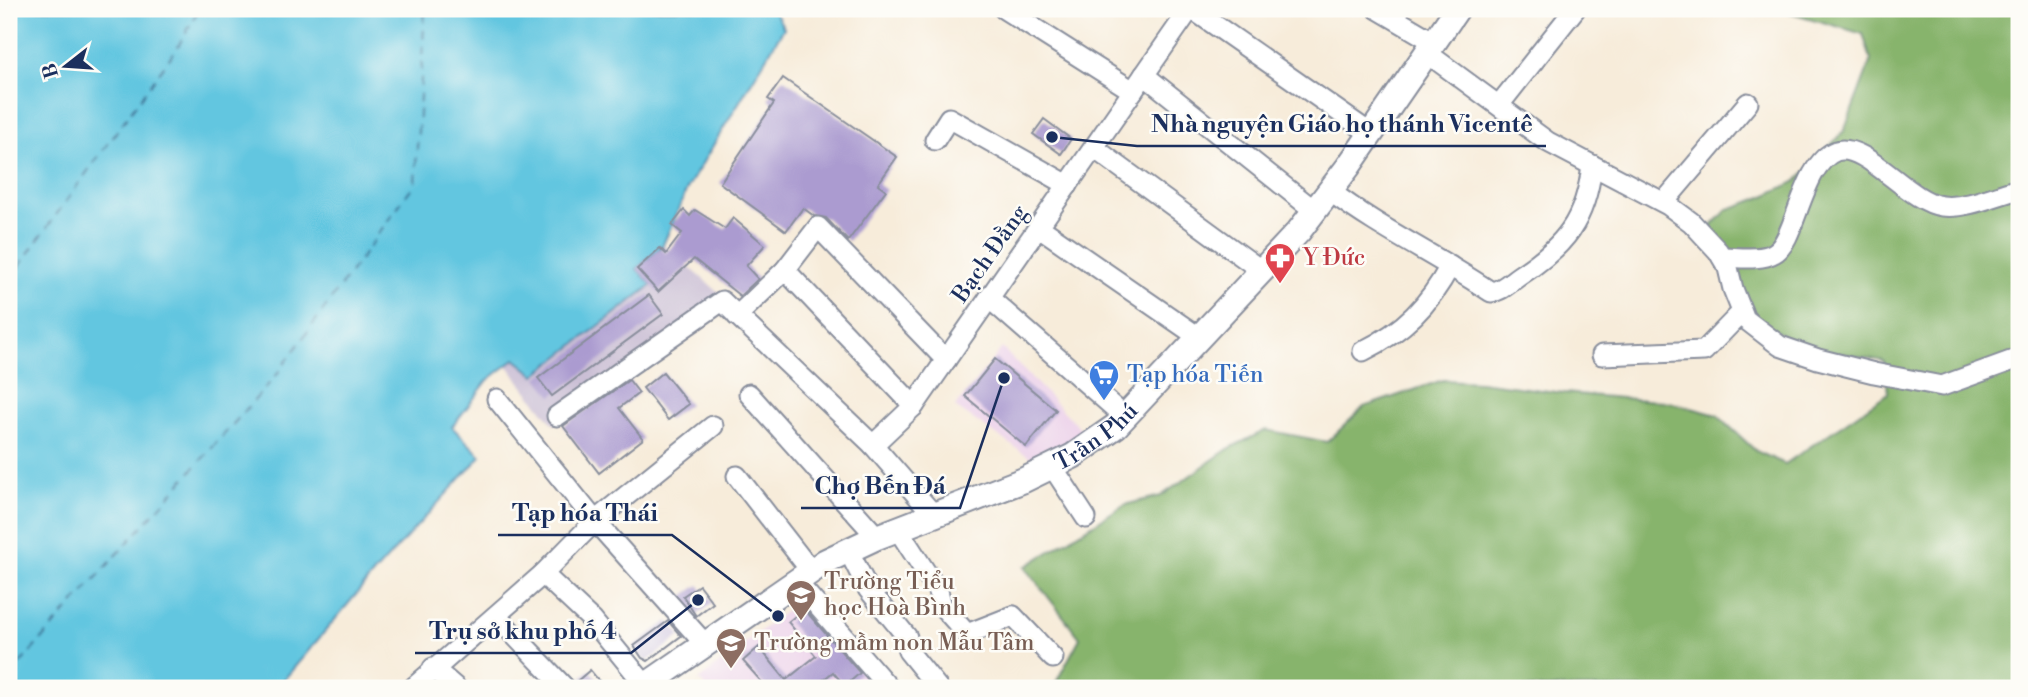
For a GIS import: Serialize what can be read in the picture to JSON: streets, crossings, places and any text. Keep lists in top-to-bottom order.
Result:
{
  "streets": {
    "main road": ["Trần Phú"],
    "street": ["Bạch Đằng"]
  },
  "places": {
    "other": [
      "Nhà nguyện Giáo họ thánh Vicentê",
      "Chợ Bến Đá",
      "Trụ sở khu phố 4",
      "Tạp hóa Thái"
    ],
    "pharmacy": ["Y Đức"],
    "supermarket": ["Tạp hóa Tiến"],
    "school or university": ["Trường Tiểu học Hoà Bình", "Trường mầm non Mẫu Tâm"]
  },
  "north": "left"
}
